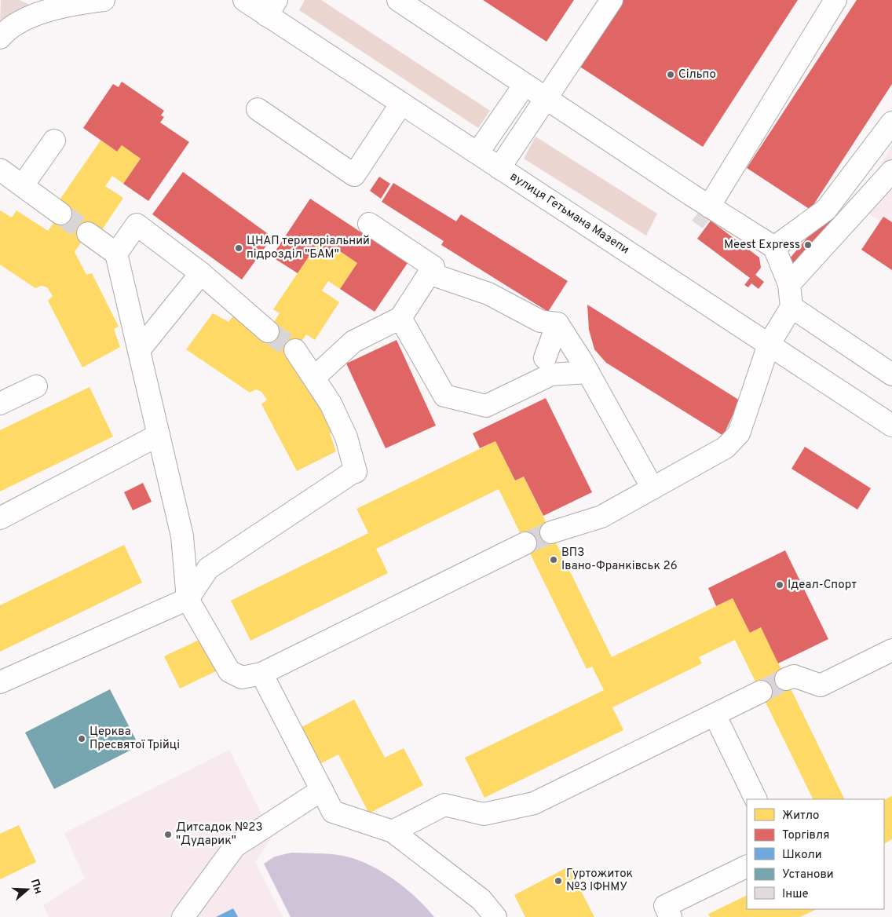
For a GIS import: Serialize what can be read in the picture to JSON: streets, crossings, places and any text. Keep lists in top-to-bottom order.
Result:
{
  "streets": {
    "main road": ["вулиця Гетьмана Мазепи"]
  },
  "places": [
    "Сільпо",
    "Meest Express",
    "ЦНАП територіальний підрозділ \"БАМ\"",
    "ВПЗ Івано-Франківськ 26",
    "Ідеал-Спорт",
    "Церква Пресвятої Трійці",
    "Дитсадок №23 \"Дударик\"",
    "Гуртожиток №3 ІФНМУ"
  ],
  "legend": [
    "Житло",
    "Торгівля",
    "Школи",
    "Установи",
    "Інше"
  ],
  "north": "right"
}
